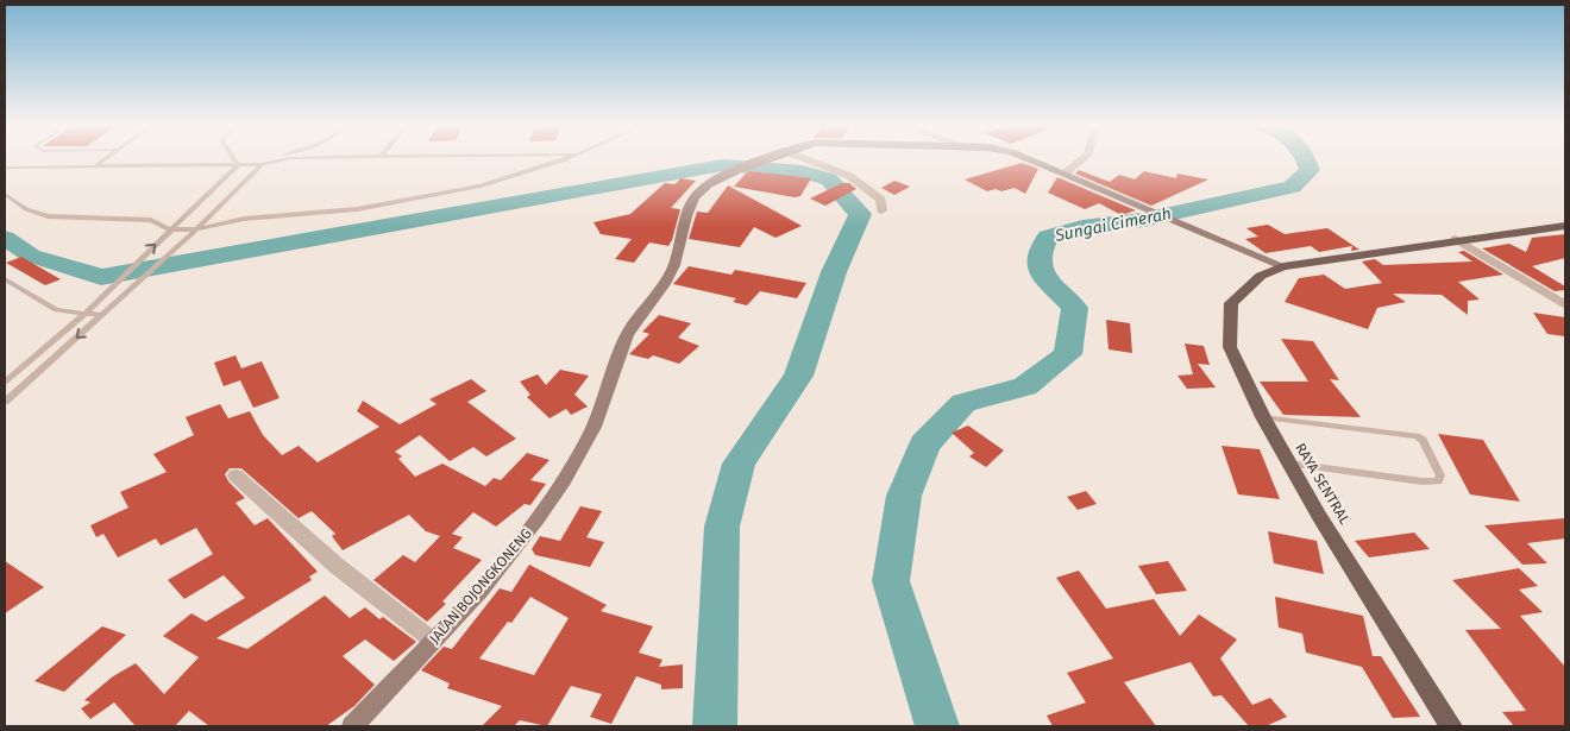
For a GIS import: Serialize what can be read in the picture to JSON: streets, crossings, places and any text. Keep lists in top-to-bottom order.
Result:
{
  "streets": {
    "main road": ["RAYA SENTRAL", "JALAN BOJONGKONENG"]
  },
  "crossings": [
    ["RAYA SENTRAL", "JALAN BOJONGKONENG"]
  ],
  "water": ["Sungai Cimerah"]
}
